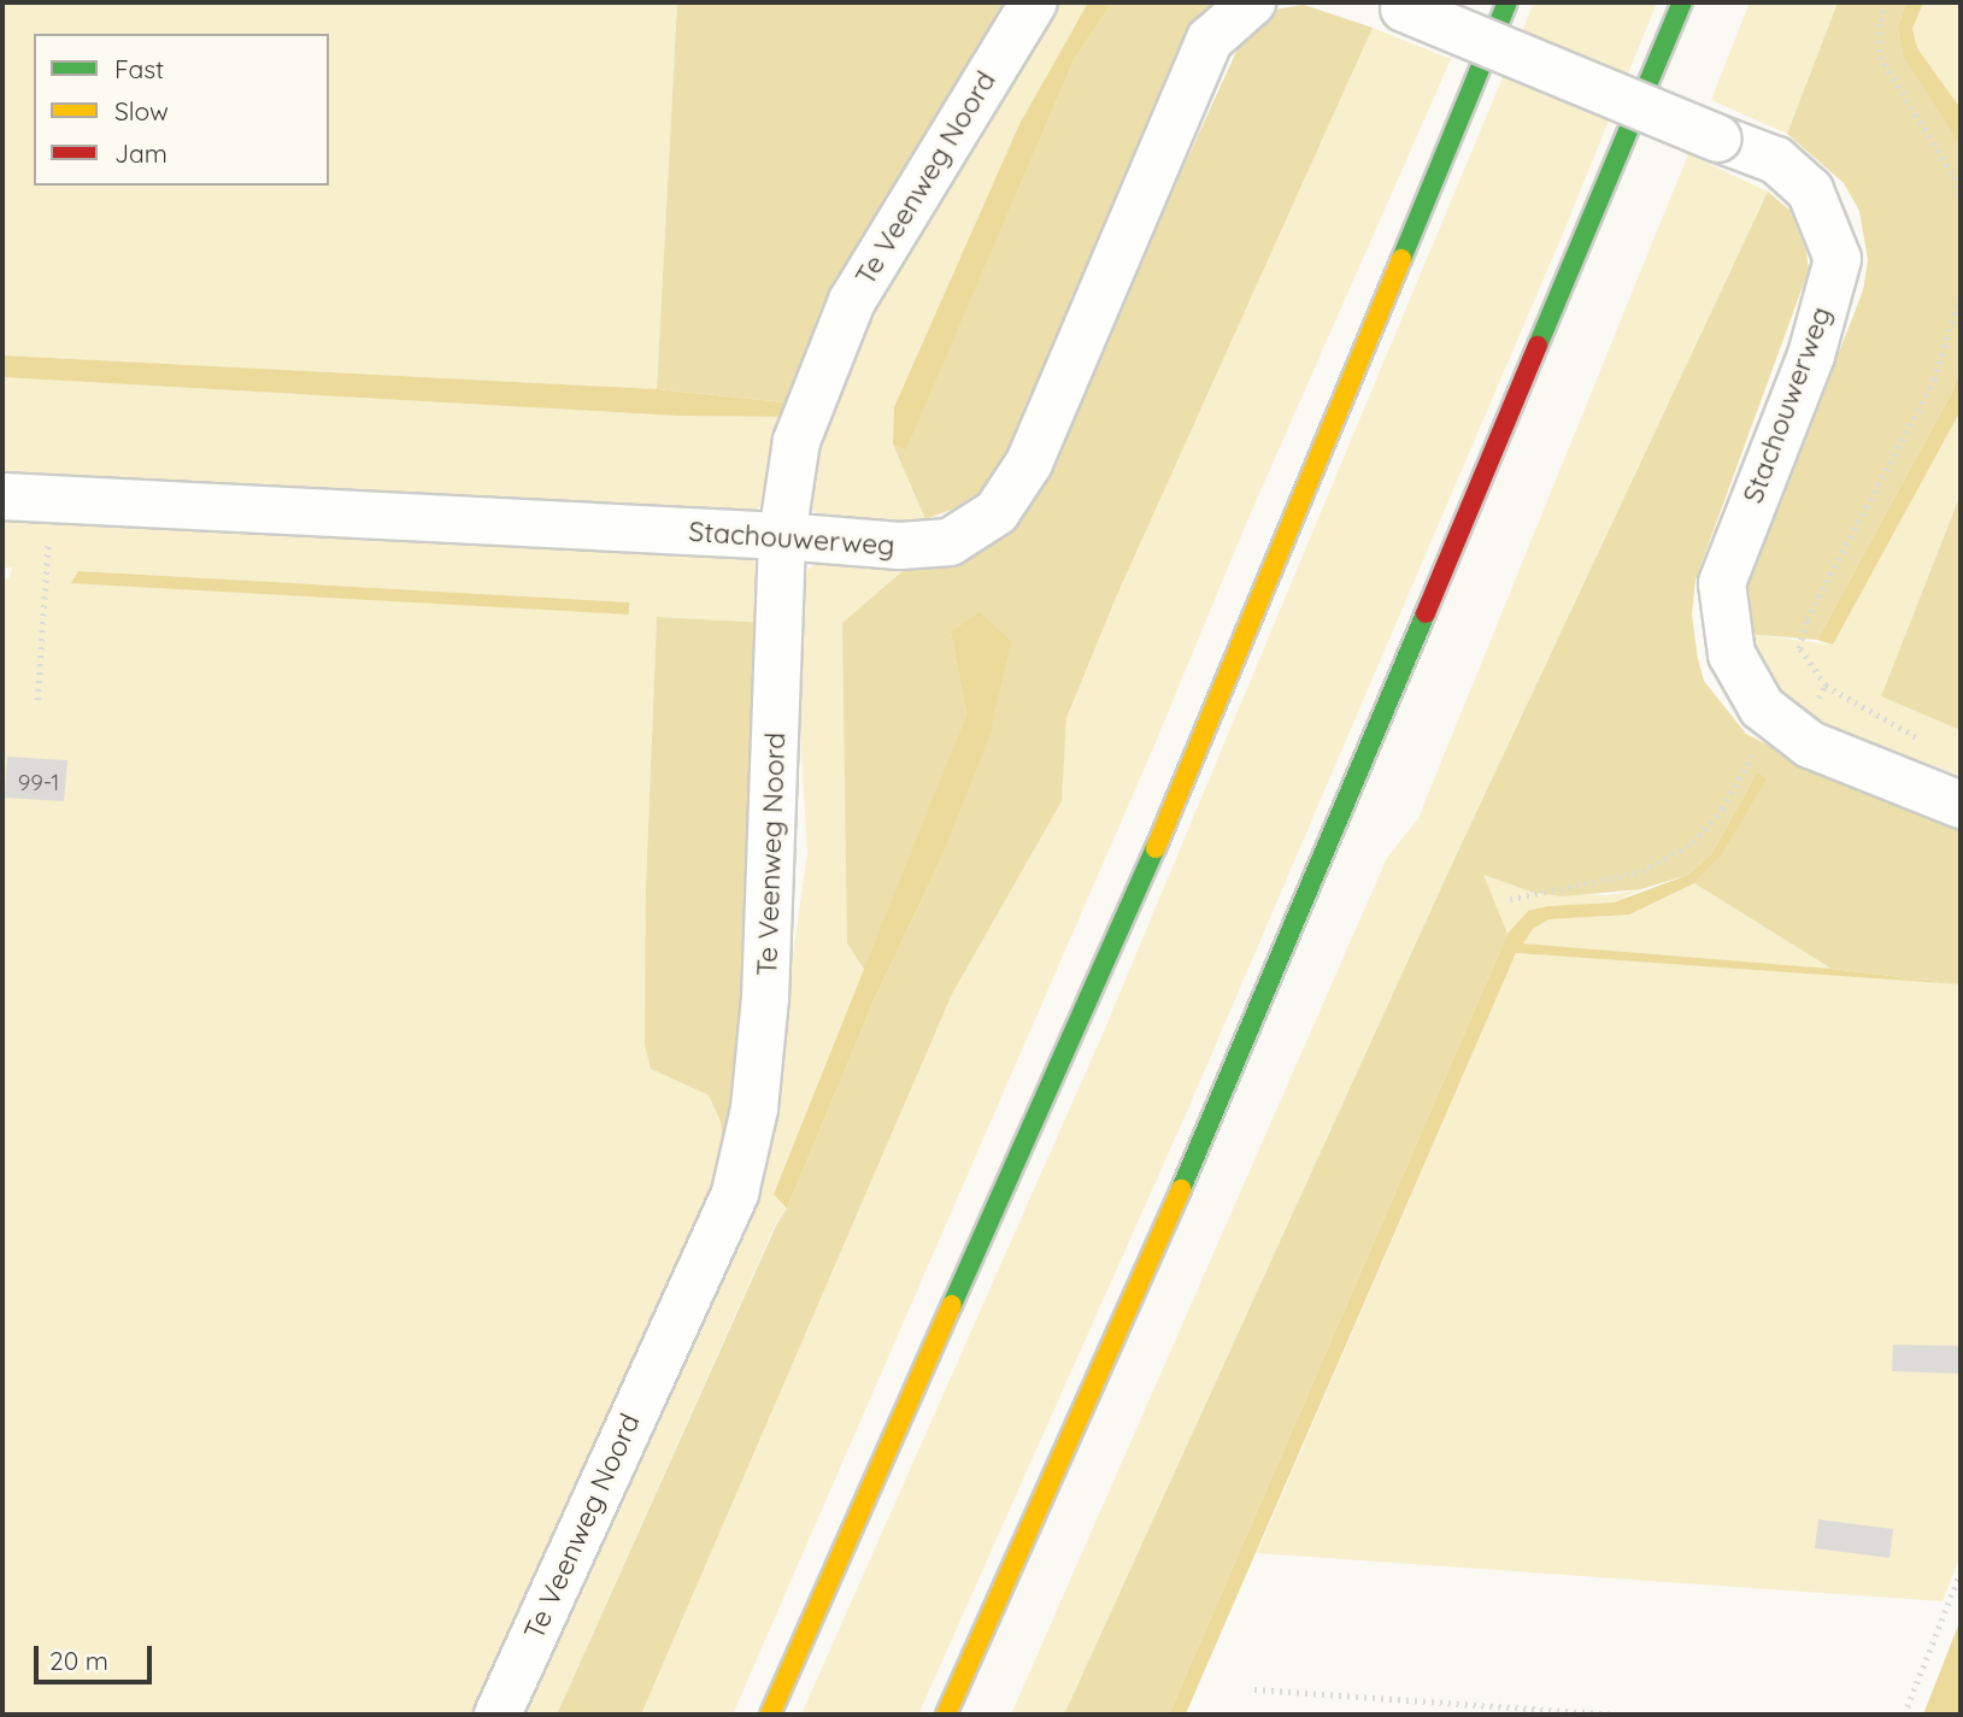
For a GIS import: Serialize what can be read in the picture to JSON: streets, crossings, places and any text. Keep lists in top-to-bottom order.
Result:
{
  "streets": {
    "street": ["Te Veenweg Noord", "Stachouwerweg"]
  },
  "crossings": [
    ["Te Veenweg Noord", "Stachouwerweg"]
  ],
  "house_numbers": ["99-1"],
  "legend": ["Fast", "Slow", "Jam"],
  "scale_bar": "20 m"
}
